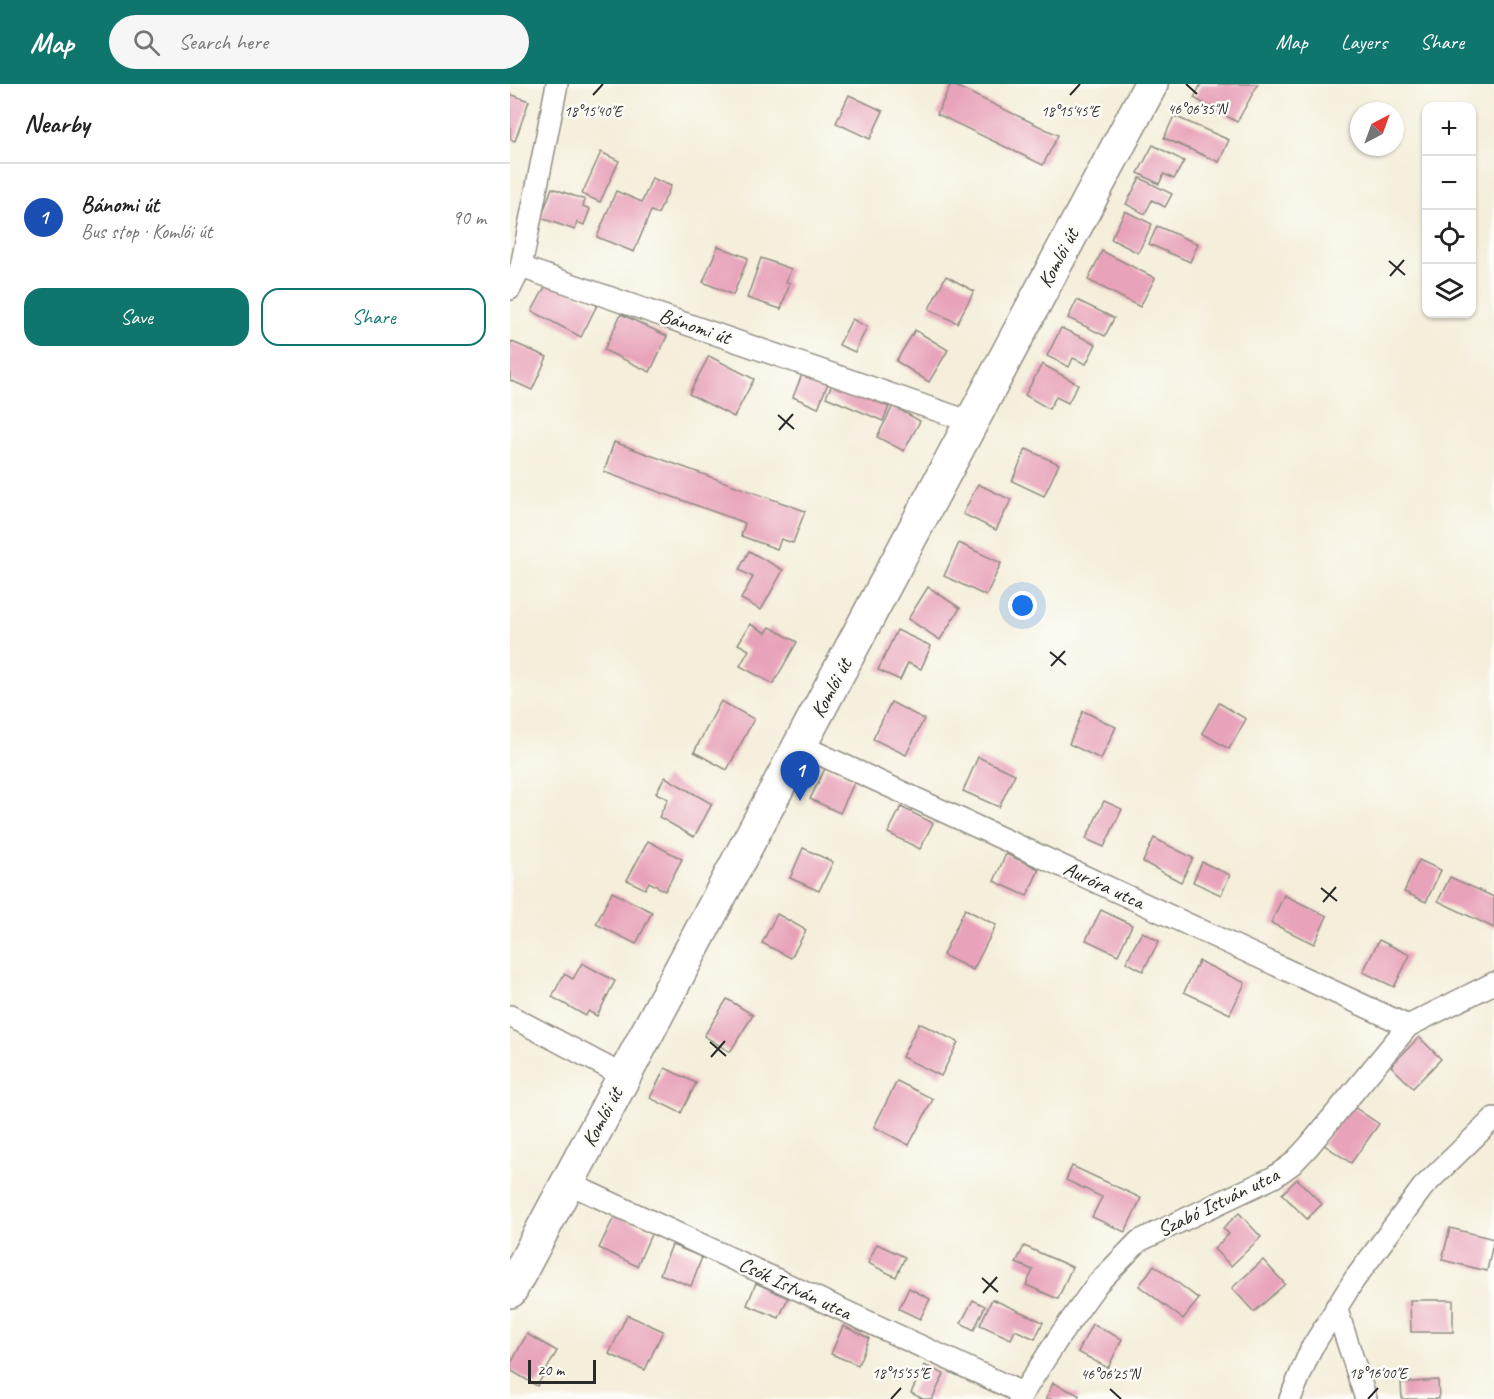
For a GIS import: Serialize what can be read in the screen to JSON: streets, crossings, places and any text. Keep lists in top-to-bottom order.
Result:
{
  "streets": {
    "main road": ["Komlói út"],
    "street": [
      "Bánomi út",
      "Auróra utca",
      "Szabó István utca",
      "Csók István utca"
    ]
  },
  "crossings": [
    ["Komlói út", "Bánomi út"],
    ["Komlói út", "Auróra utca"],
    ["Komlói út", "Csók István utca"],
    ["Auróra utca", "Szabó István utca"],
    ["Szabó István utca", "Csók István utca"]
  ],
  "scale_bar": "20 m",
  "north": "top right",
  "page": {
    "header": "Map",
    "search": "Search here",
    "nav": ["Map", "Layers", "Share"],
    "heading": "Nearby",
    "map_buttons": ["+", "−"],
    "list": [
      {
        "mark": "1",
        "name": "Bánomi út",
        "note": "Bus stop · Komlói út",
        "value": "90 m"
      }
    ],
    "buttons": ["Save", "Share"],
    "pins": "1",
    "scale": "20 m"
  },
  "coordinates": [
    "46°06'35\"N",
    "18°15'40\"E",
    "18°15'45\"E",
    "18°15'55\"E",
    "18°16'00\"E",
    "46°06'25\"N"
  ]
}
